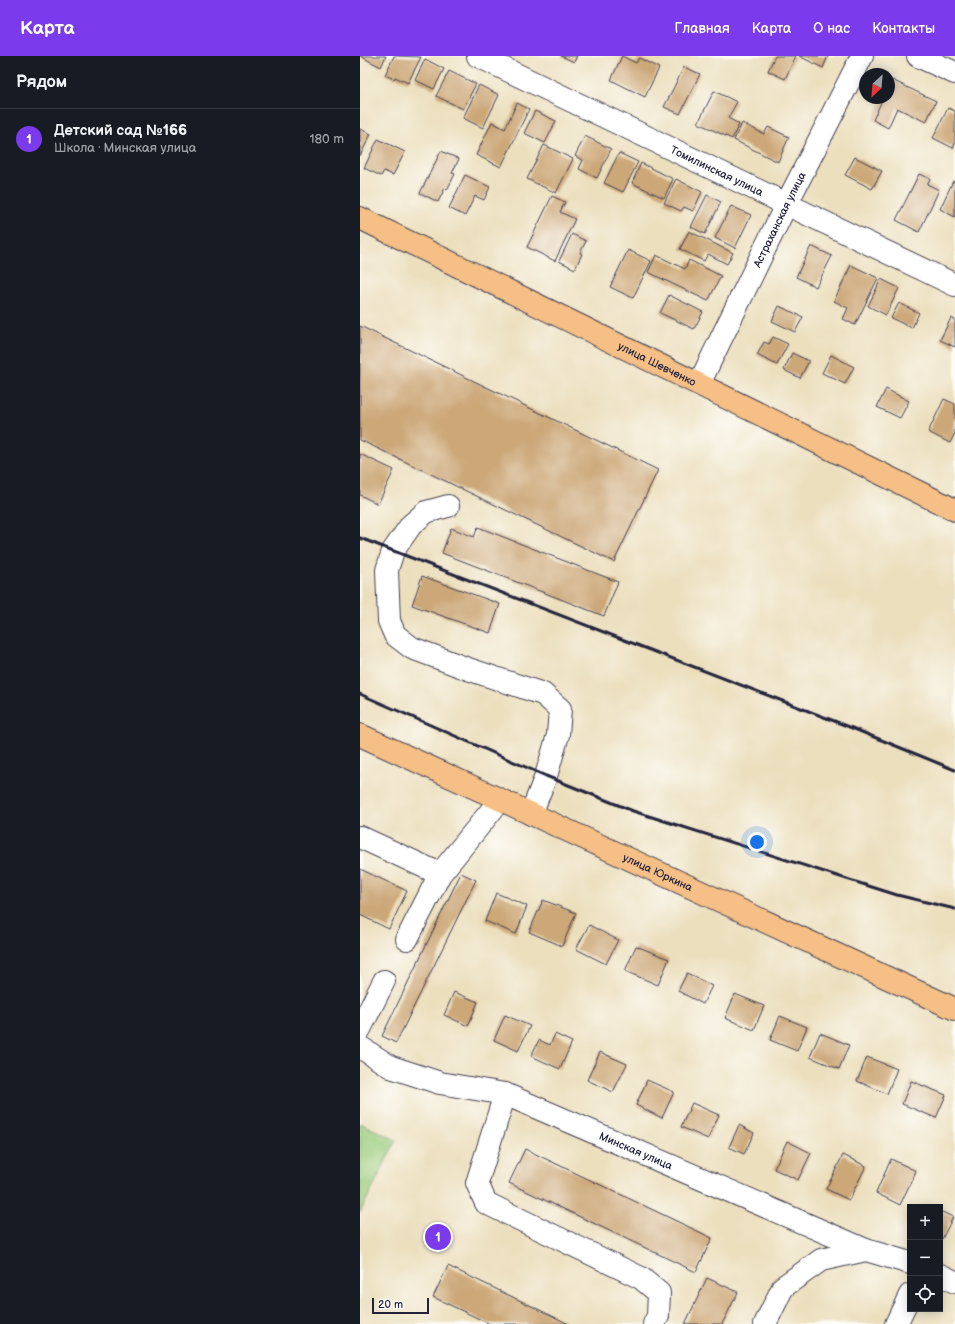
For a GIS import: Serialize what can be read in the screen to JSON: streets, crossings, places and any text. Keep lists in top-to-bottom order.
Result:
{
  "streets": {
    "main road": ["улица Шевченко", "улица Юркина"],
    "street": ["Томилинская улица", "Астраханская улица", "Минская улица"]
  },
  "crossings": [
    ["Томилинская улица", "Астраханская улица"],
    ["Астраханская улица", "улица Шевченко"]
  ],
  "scale_bar": "20 m",
  "north": "bottom left",
  "page": {
    "header": "Карта",
    "nav": [
      "Главная",
      "Карта",
      "О нас",
      "Контакты"
    ],
    "heading": "Рядом",
    "list": [
      {
        "mark": "1",
        "name": "Детский сад №166",
        "note": "Школа · Минская улица",
        "value": "180 m"
      }
    ],
    "map_buttons": ["+", "−"],
    "pins": "1",
    "scale": "20 m"
  }
}
